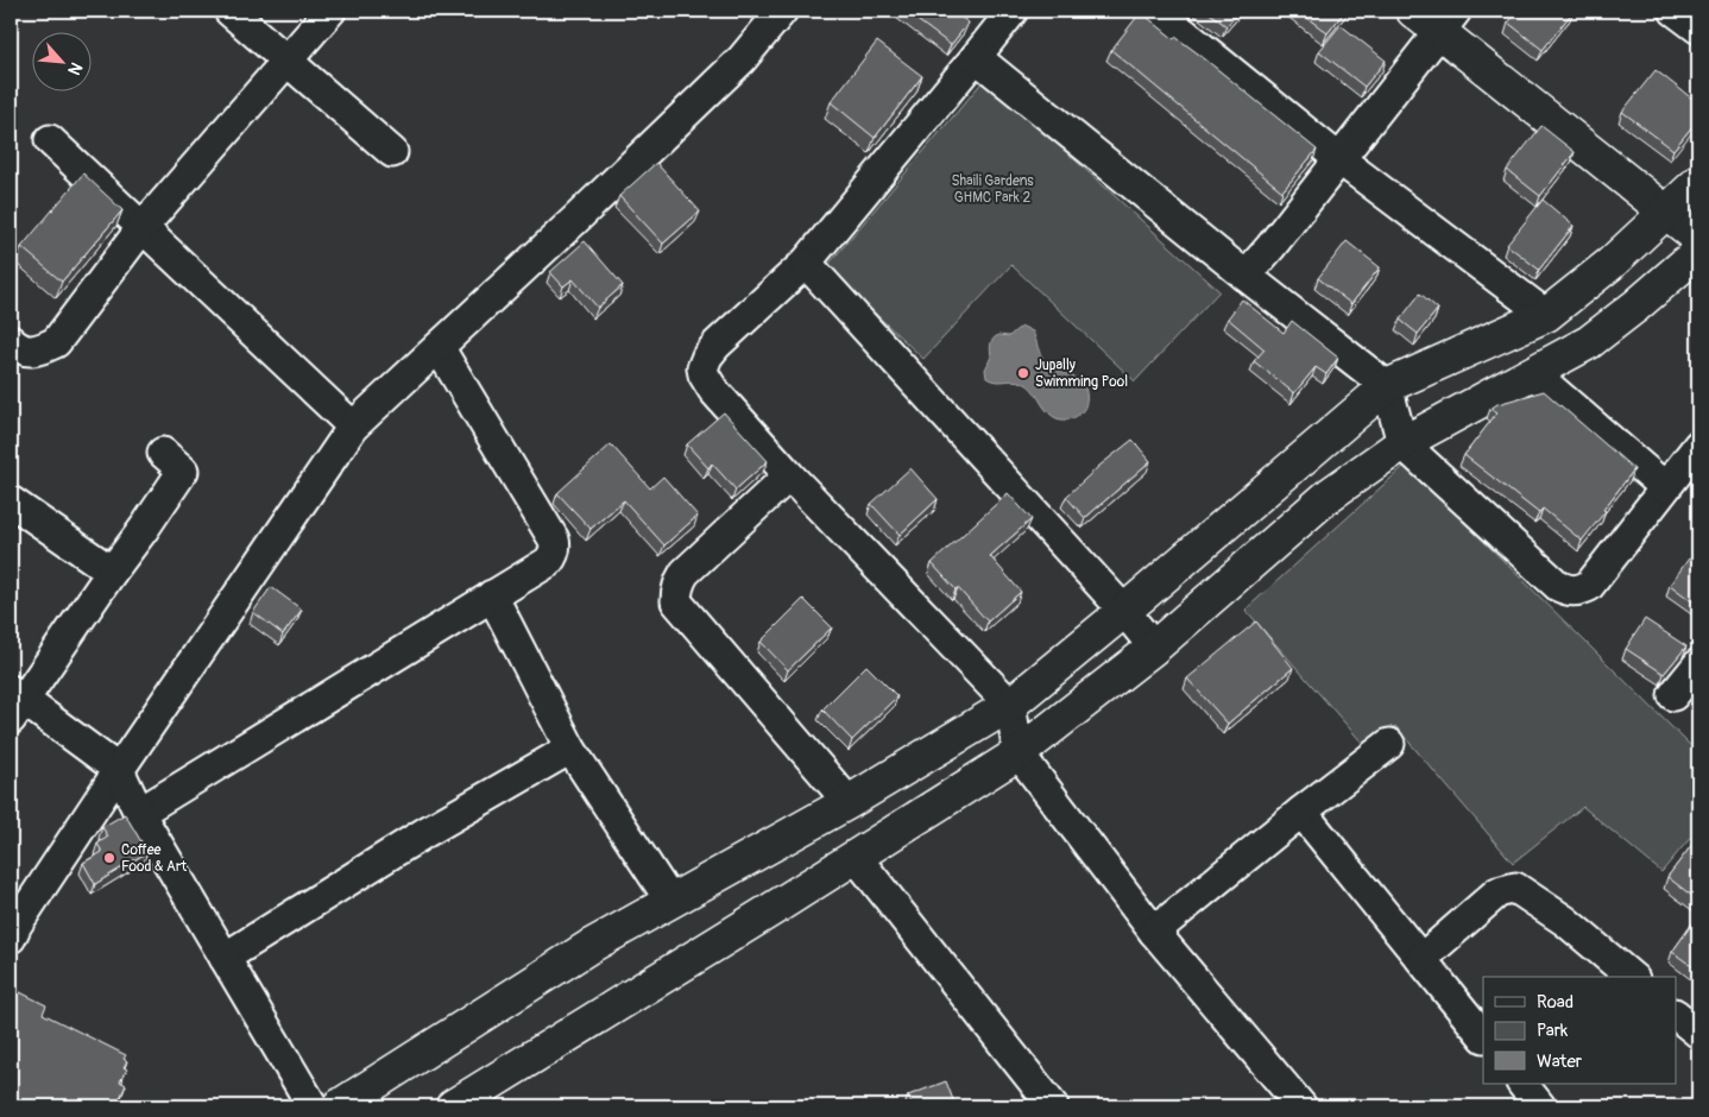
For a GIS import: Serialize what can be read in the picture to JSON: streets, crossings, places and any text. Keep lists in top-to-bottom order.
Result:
{
  "parks": ["Shaili Gardens GHMC Park 2"],
  "places": ["Jupally Swimming Pool", "Coffee Food & Art"],
  "legend": ["Road", "Park", "Water"],
  "north": "bottom right"
}
